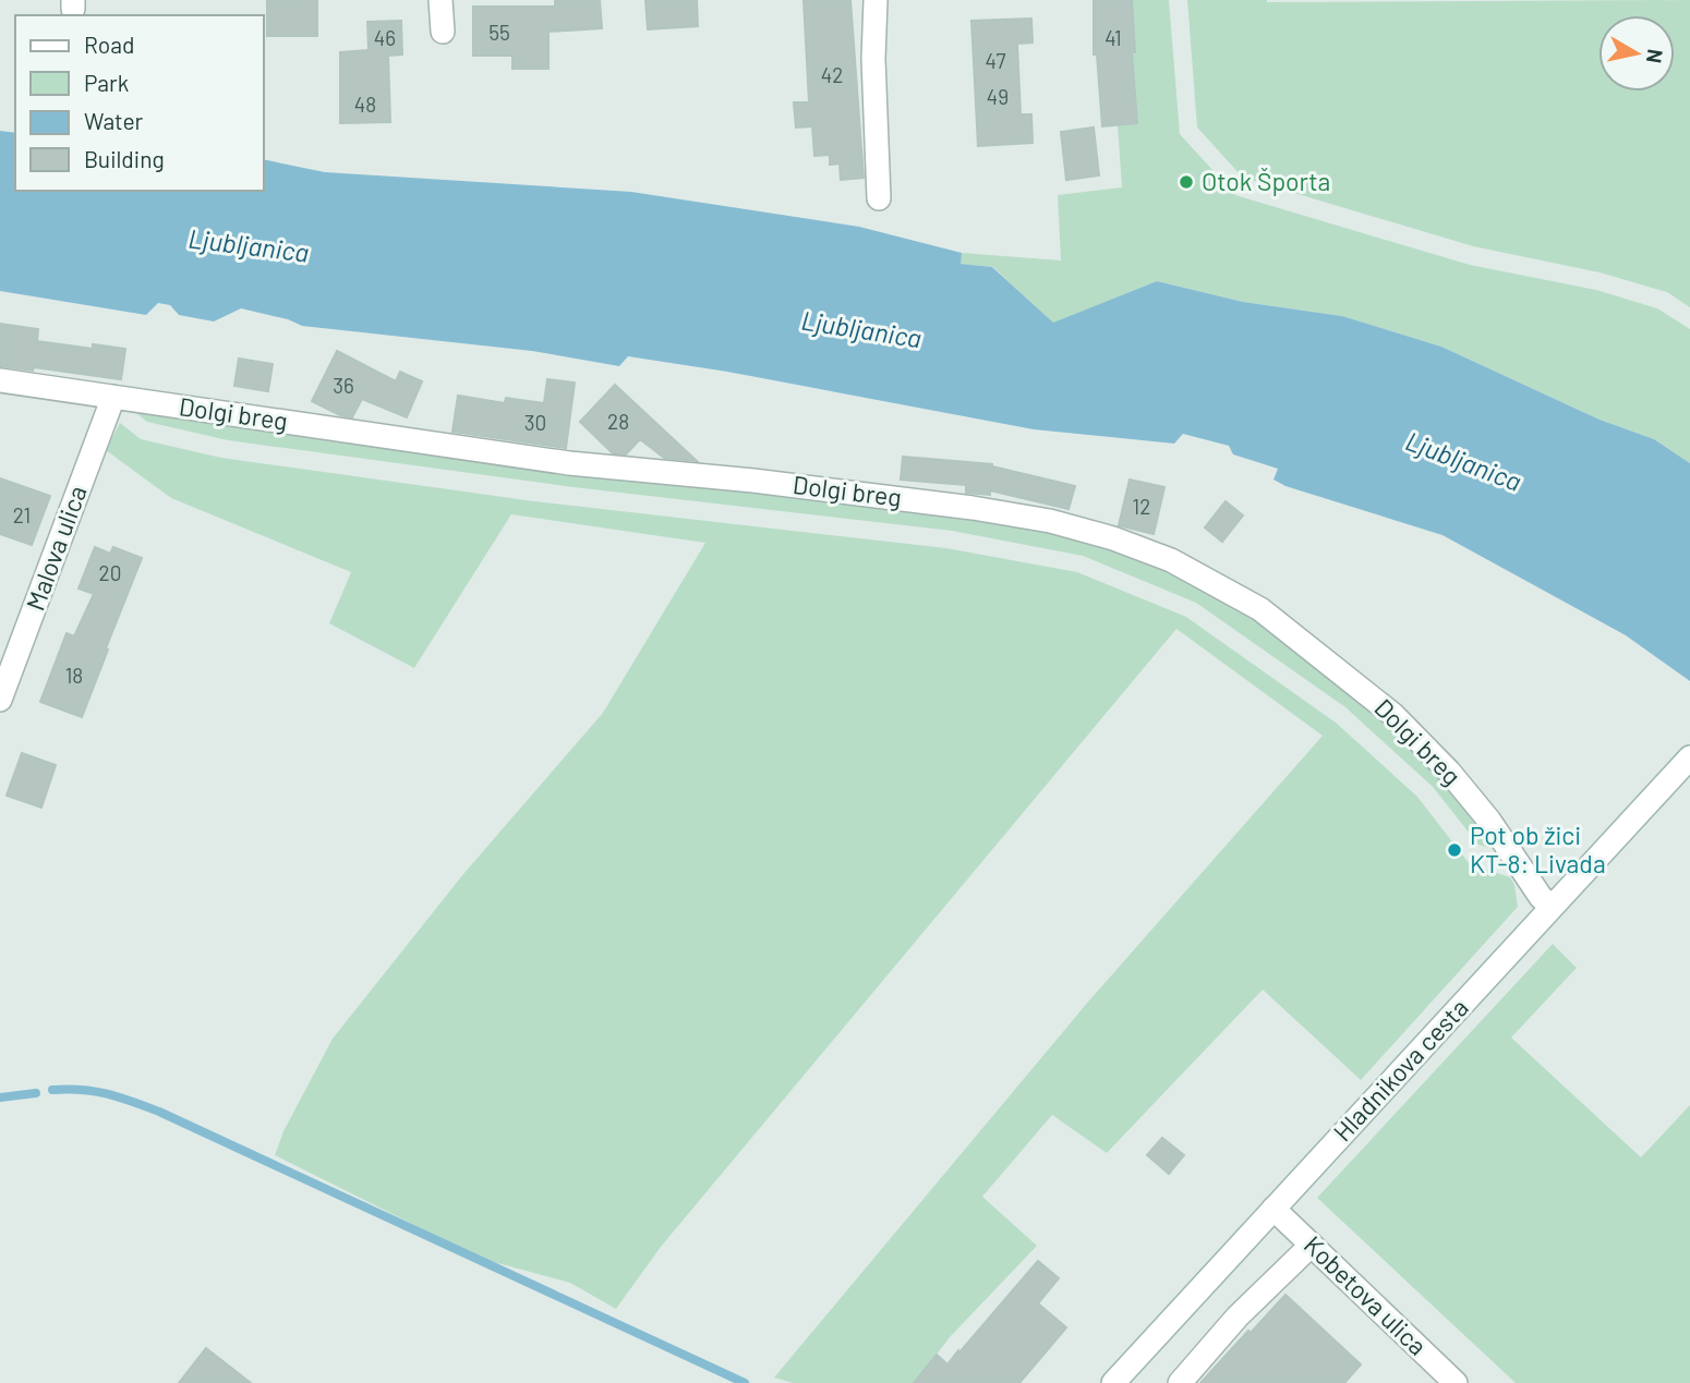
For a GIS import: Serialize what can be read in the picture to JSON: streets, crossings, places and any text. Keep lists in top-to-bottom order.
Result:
{
  "streets": {
    "street": [
      "Dolgi breg",
      "Malova ulica",
      "Hladnikova cesta",
      "Kobetova ulica"
    ]
  },
  "crossings": [
    ["Dolgi breg", "Malova ulica"],
    ["Dolgi breg", "Hladnikova cesta"],
    ["Hladnikova cesta", "Kobetova ulica"]
  ],
  "water": ["Ljubljanica"],
  "places": ["Otok Športa", "Pot ob žici KT-8: Livada"],
  "house_numbers": [
    "55",
    "46",
    "41",
    "47",
    "42",
    "49",
    "48",
    "36",
    "28",
    "30",
    "12",
    "21",
    "20",
    "18"
  ],
  "legend": [
    "Road",
    "Park",
    "Water",
    "Building"
  ],
  "north": "right"
}
